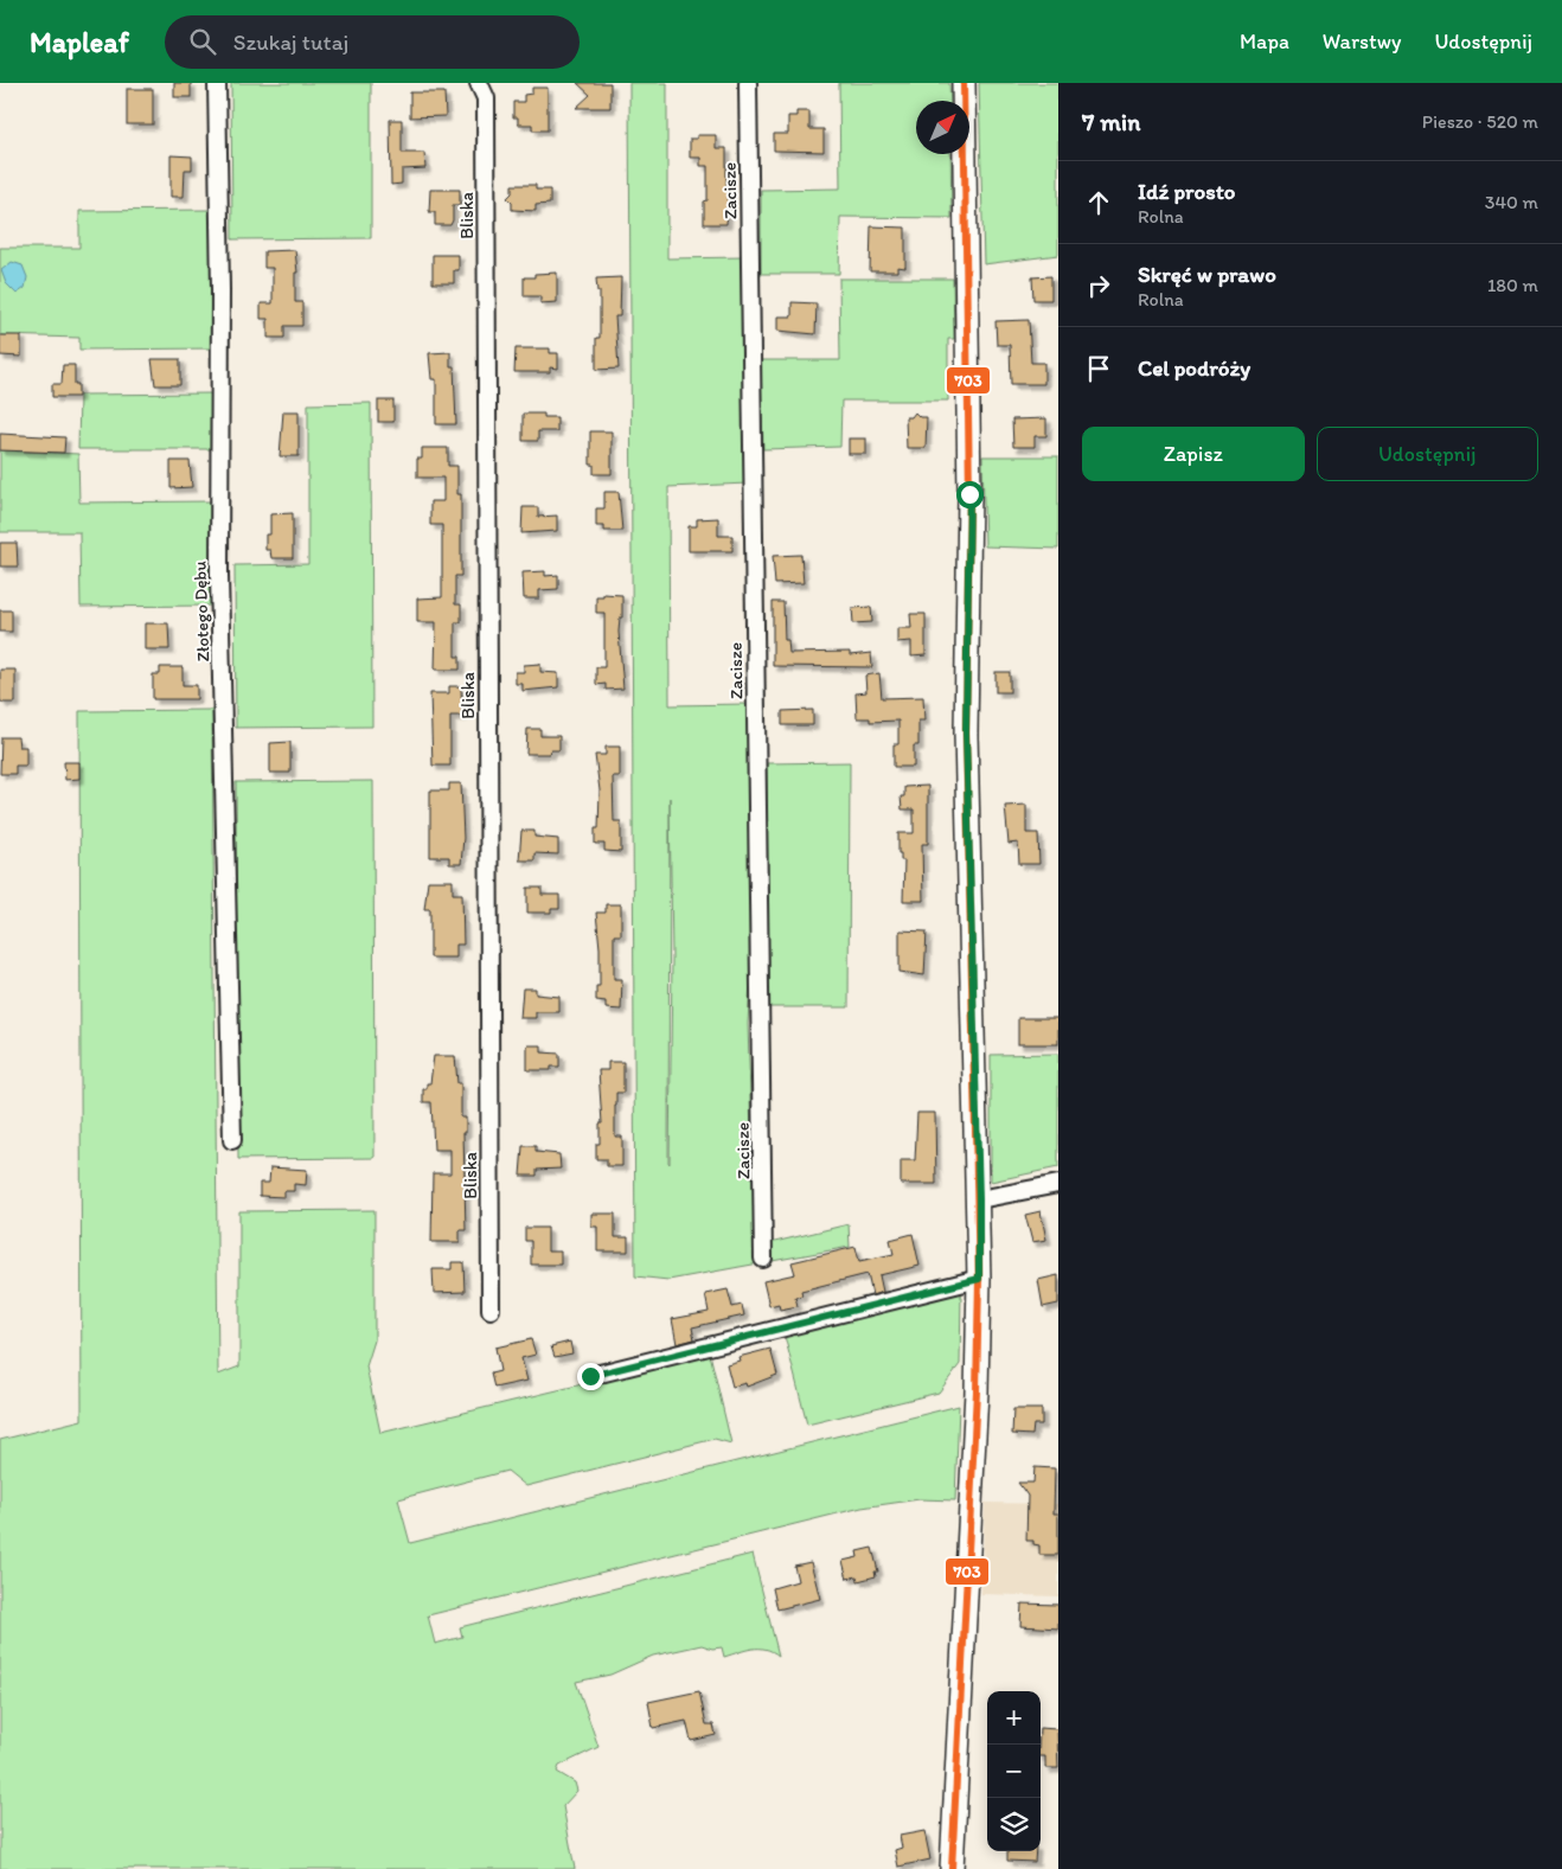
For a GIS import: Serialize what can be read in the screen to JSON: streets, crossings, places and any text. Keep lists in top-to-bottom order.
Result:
{
  "streets": {
    "street": ["Zacisze", "Bliska", "Złotego Dębu"]
  },
  "lines": ["transit line 703"],
  "north": "top right",
  "page": {
    "header": "Mapleaf",
    "search": "Szukaj tutaj",
    "nav": ["Mapa", "Warstwy", "Udostępnij"],
    "heading": ["7 min", "Pieszo · 520 m"],
    "list": [
      ["Idź prosto", "Rolna", "340 m"],
      ["Skręć w prawo", "Rolna", "180 m"],
      "Cel podróży"
    ],
    "buttons": ["Zapisz", "Udostępnij"],
    "map_buttons": ["+", "−"]
  }
}
